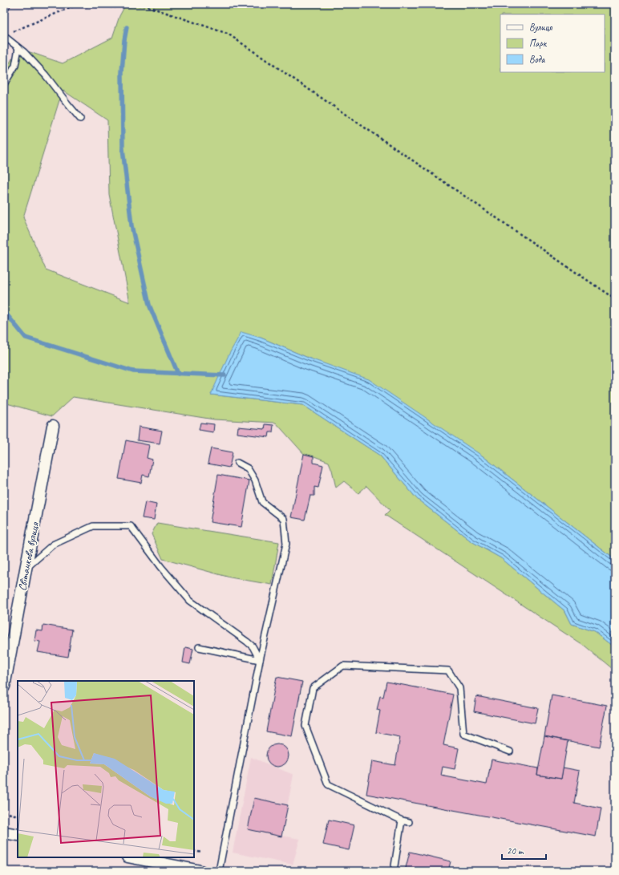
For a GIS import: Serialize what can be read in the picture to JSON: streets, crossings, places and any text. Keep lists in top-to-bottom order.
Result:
{
  "streets": {
    "street": ["Світанкова вулиця"]
  },
  "legend": ["Вулиця", "Парк", "Вода"],
  "scale_bar": "20 m"
}
